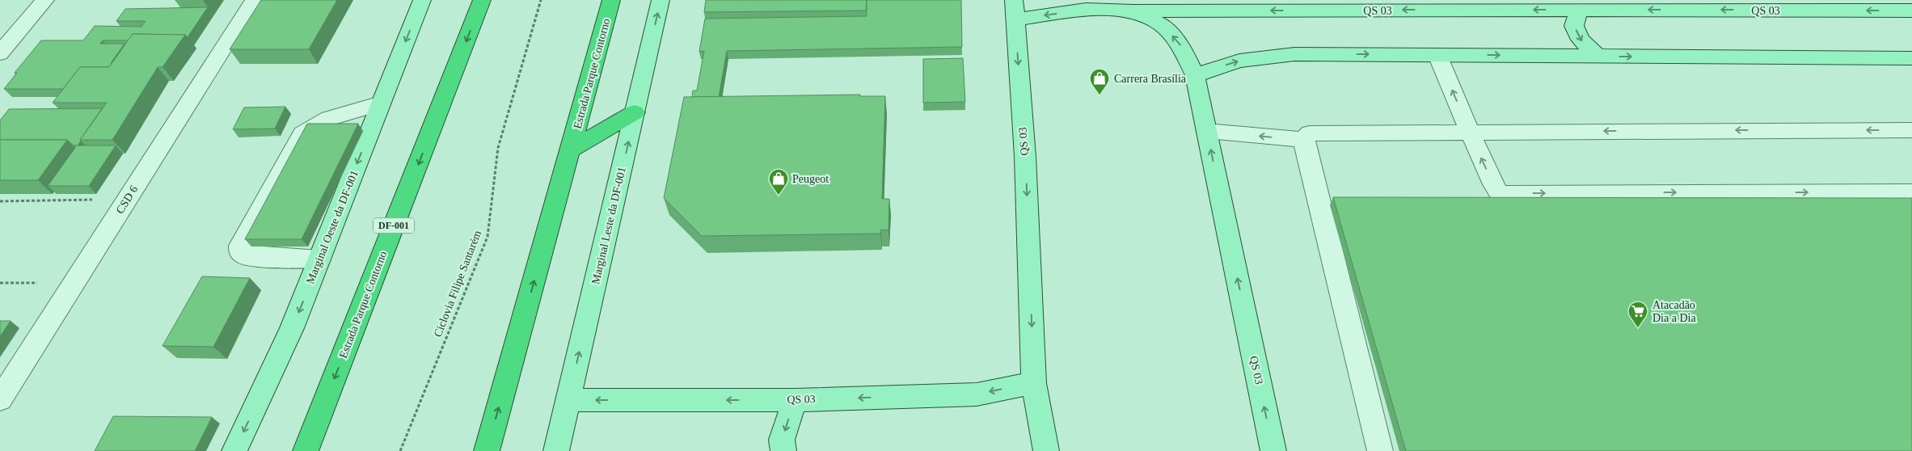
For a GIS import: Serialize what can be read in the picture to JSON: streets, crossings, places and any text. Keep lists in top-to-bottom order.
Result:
{
  "streets": {
    "highway": ["Estrada Parque Contorno", "DF-001"],
    "main road": ["QS 03", "Marginal Leste da DF-001", "Marginal Oeste da DF-001"],
    "street": ["CSD 6"],
    "path": ["Ciclovia Filipe Santarém"]
  },
  "crossings": [
    ["QS 03", "Marginal Leste da DF-001"]
  ],
  "one_way": ["Marginal Leste da DF-001", "Marginal Oeste da DF-001"],
  "places": {
    "shop": ["Carrera Brasília", "Peugeot"],
    "supermarket": ["Atacadão Dia a Dia"]
  }
}
